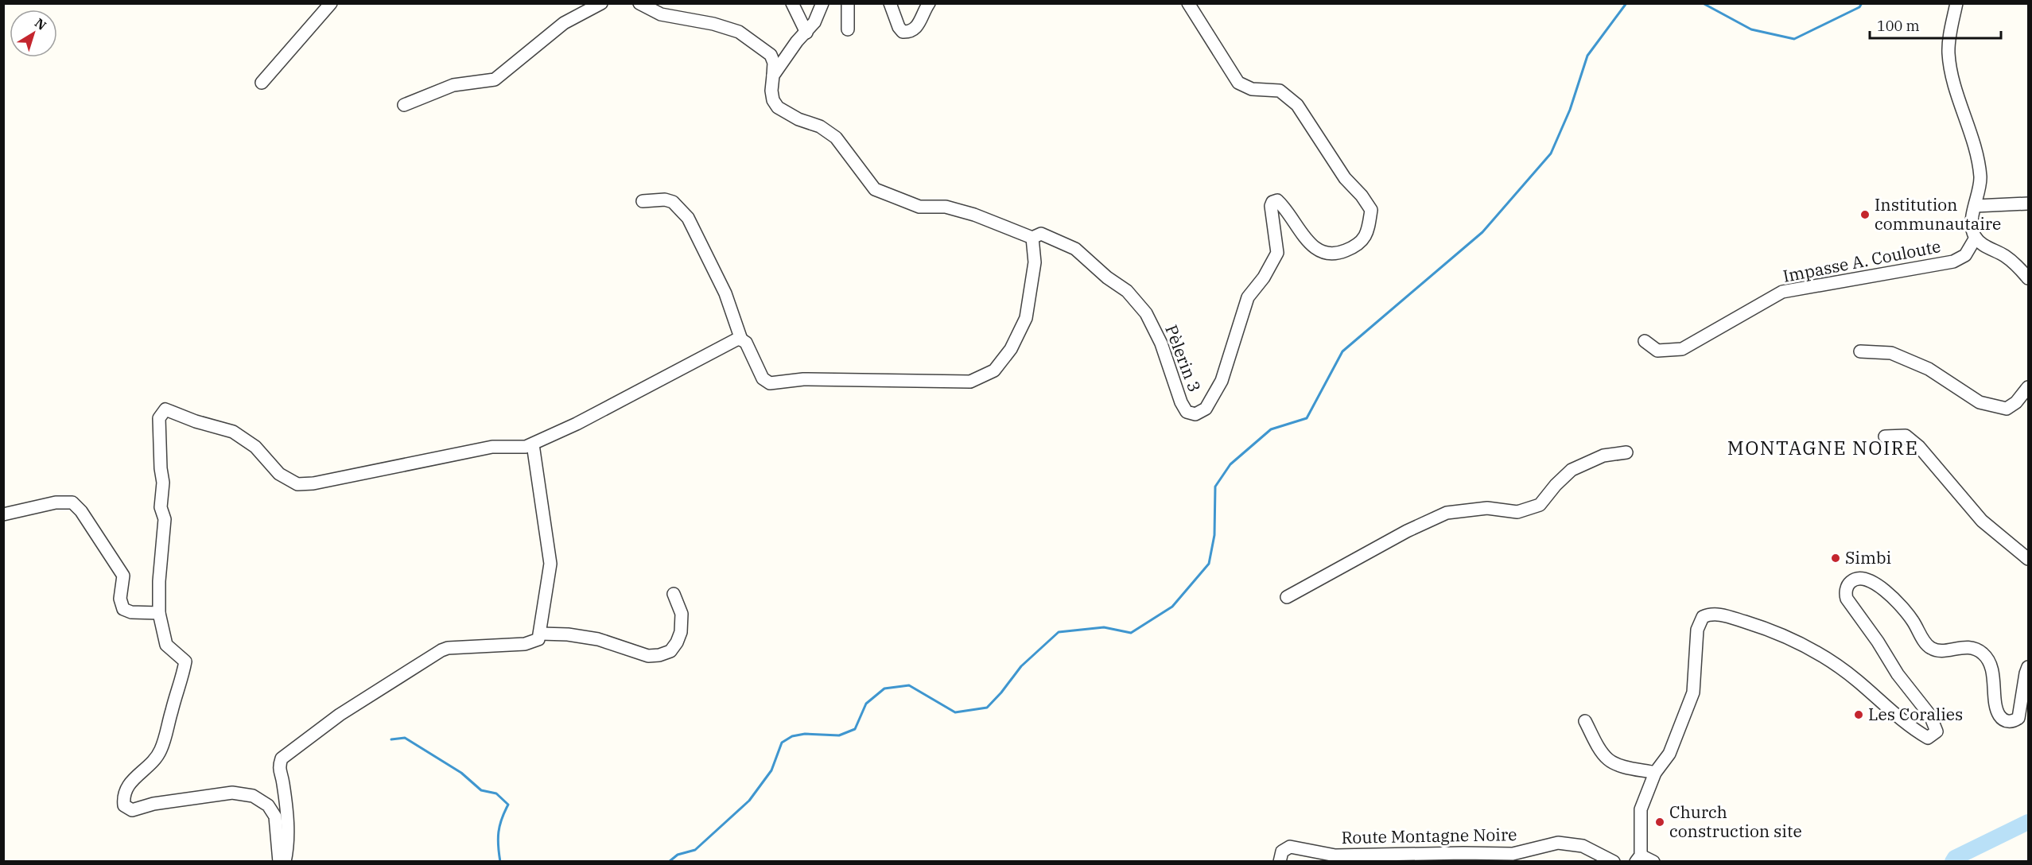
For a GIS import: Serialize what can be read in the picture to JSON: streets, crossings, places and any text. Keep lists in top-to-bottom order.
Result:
{
  "streets": {
    "street": ["Impasse A. Couloute", "Pèlerin 3", "Route Montagne Noire"]
  },
  "districts": ["MONTAGNE NOIRE"],
  "places": [
    "Institution communautaire",
    "Simbi",
    "Les Coralies",
    "Church construction site"
  ],
  "scale_bar": "100 m",
  "north": "top right"
}
